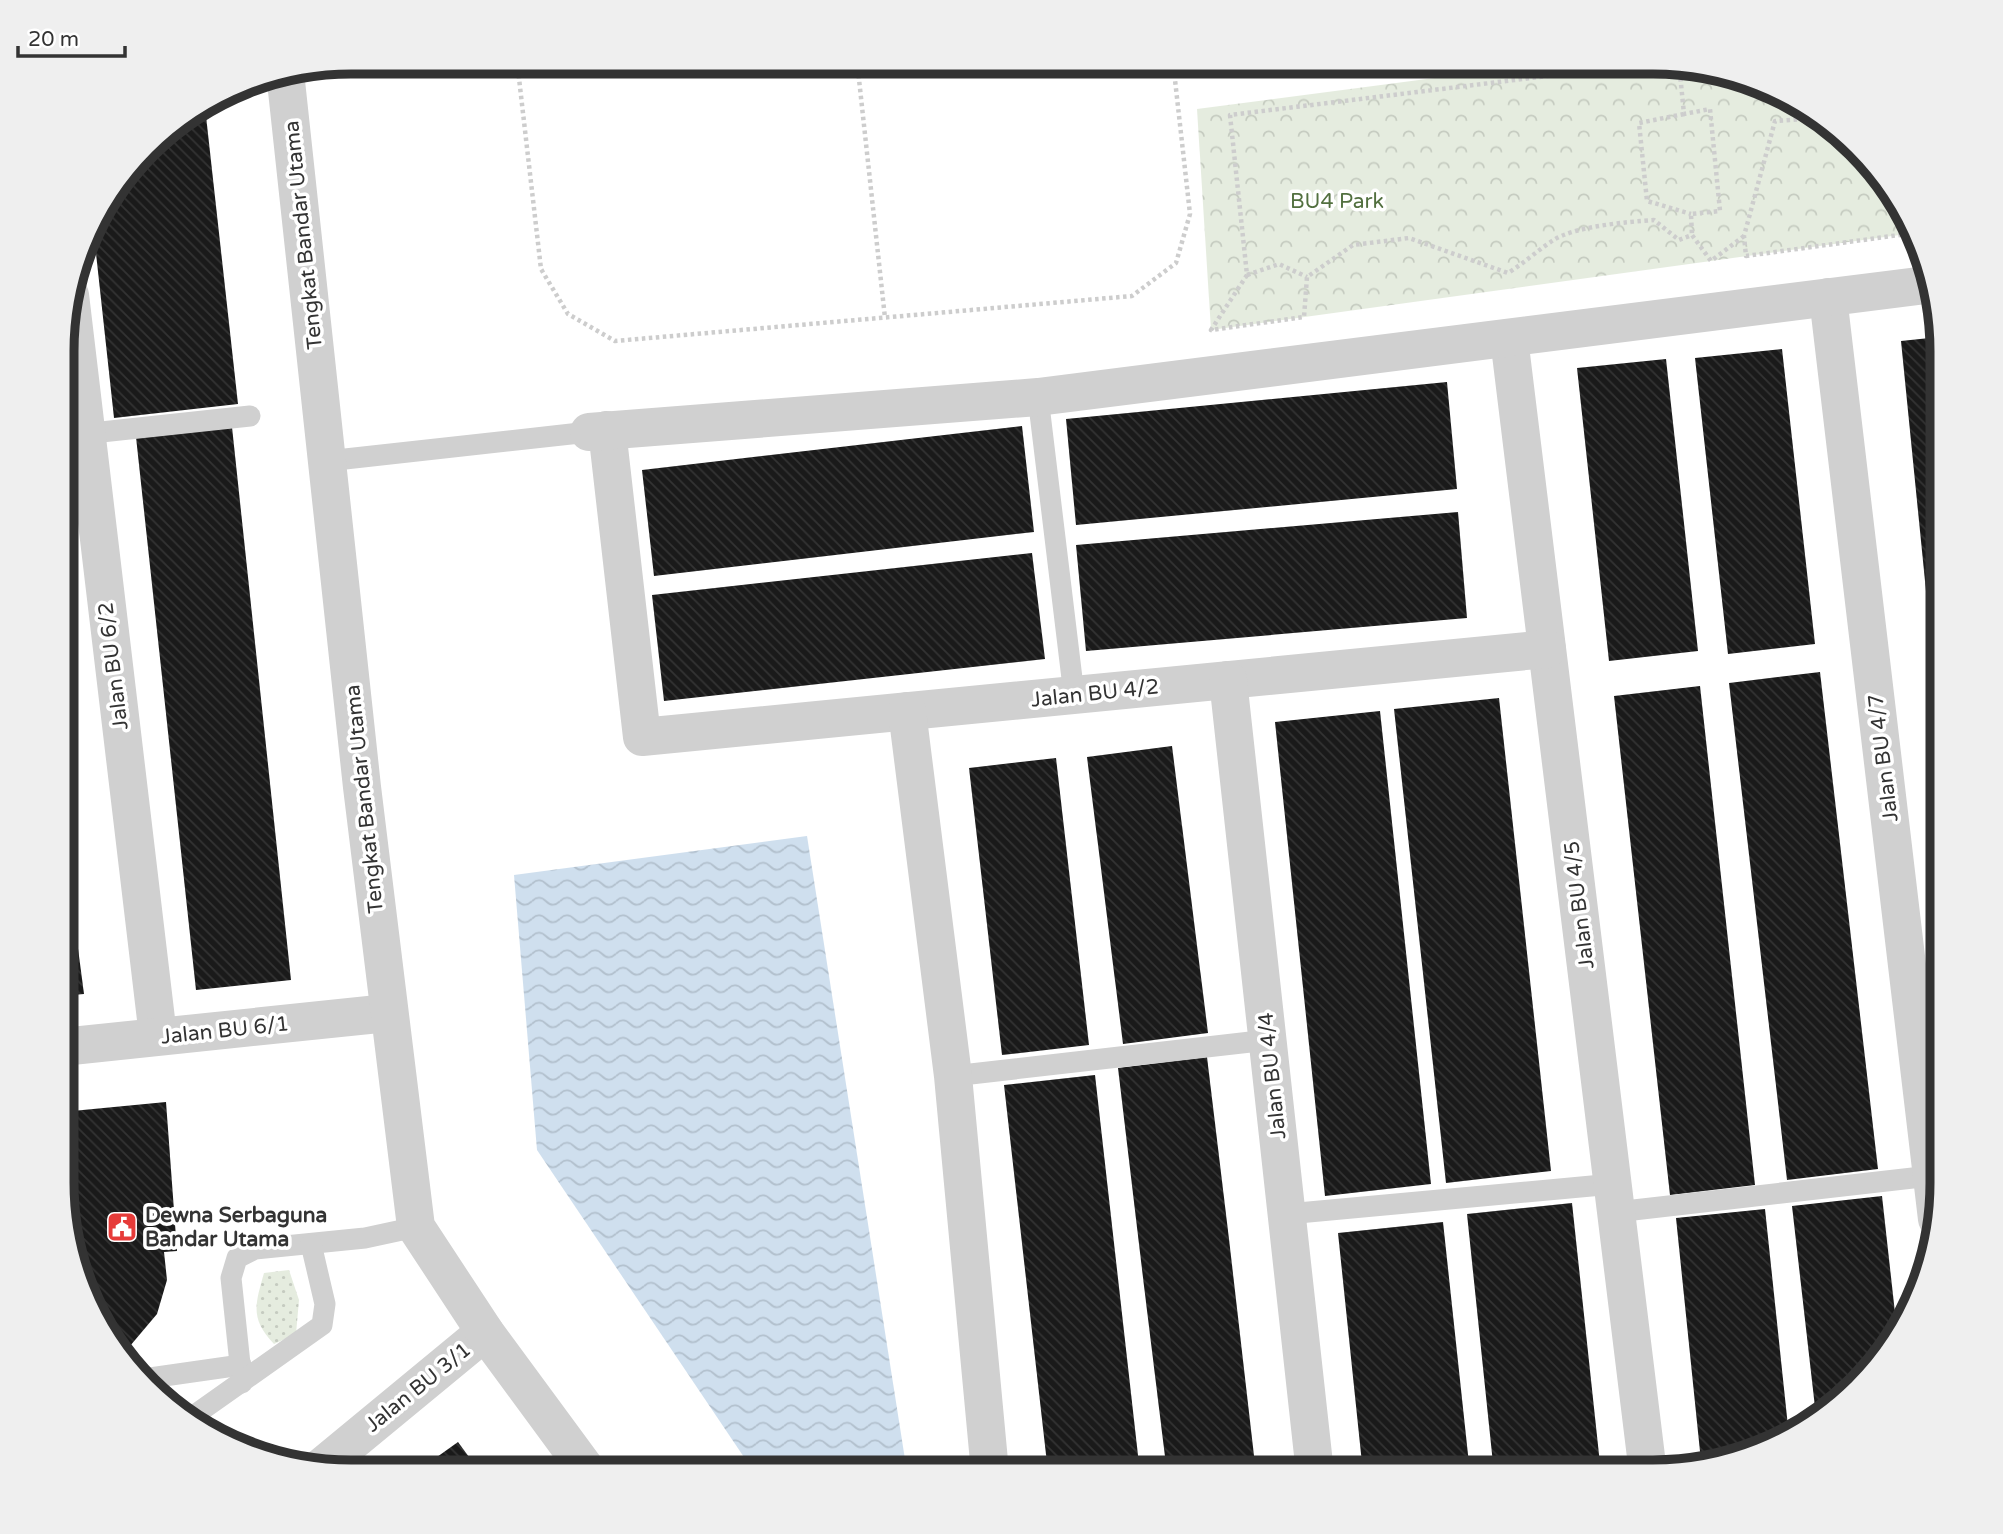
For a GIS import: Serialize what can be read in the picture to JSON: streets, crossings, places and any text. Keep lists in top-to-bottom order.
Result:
{
  "streets": {
    "street": [
      "Tengkat Bandar Utama",
      "Jalan BU 6/2",
      "Jalan BU 4/2",
      "Jalan BU 4/7",
      "Jalan BU 4/5",
      "Jalan BU 6/1",
      "Jalan BU 4/4",
      "Jalan BU 3/1"
    ]
  },
  "crossings": [
    ["Tengkat Bandar Utama", "Jalan BU 6/1"],
    ["Tengkat Bandar Utama", "Jalan BU 3/1"],
    ["Jalan BU 6/2", "Jalan BU 6/1"],
    ["Jalan BU 4/2", "Jalan BU 4/5"],
    ["Jalan BU 4/2", "Jalan BU 4/4"]
  ],
  "parks": ["BU4 Park"],
  "places": {
    "public building": ["Dewna Serbaguna Bandar Utama"]
  },
  "scale_bar": "20 m"
}
